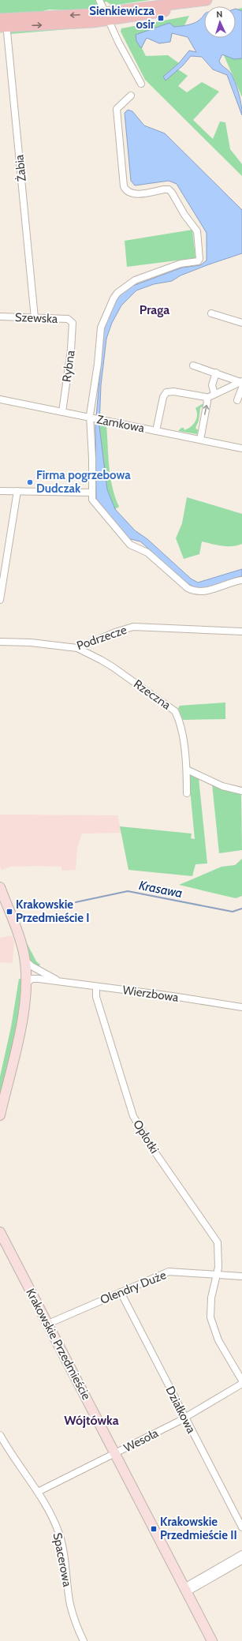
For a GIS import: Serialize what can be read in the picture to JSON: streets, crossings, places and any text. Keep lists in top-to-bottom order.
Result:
{
  "streets": {
    "street": [
      "Żabia",
      "Szewska",
      "Rybna",
      "Zamkowa",
      "Podrzecze",
      "Rzeczna",
      "Wierzbowa",
      "Opłotki",
      "Olendry Duże",
      "Krakowskie Przedmieście",
      "Działkowa",
      "Wesoła",
      "Spacerowa"
    ]
  },
  "crossings": [
    ["Żabia", "Szewska"],
    ["Szewska", "Rybna"],
    ["Rybna", "Zamkowa"],
    ["Podrzecze", "Rzeczna"],
    ["Wierzbowa", "Opłotki"],
    ["Opłotki", "Olendry Duże"],
    ["Olendry Duże", "Krakowskie Przedmieście"],
    ["Olendry Duże", "Działkowa"],
    ["Krakowskie Przedmieście", "Wesoła"],
    ["Działkowa", "Wesoła"],
    ["Wesoła", "Spacerowa"]
  ],
  "districts": ["Praga", "Wójtówka"],
  "water": ["Krasawa"],
  "places": {
    "transit": ["Sienkiewicza osir", "Krakowskie Przedmieście I", "Krakowskie Przedmieście II"],
    "other": ["Firma pogrzebowa Dudczak"]
  },
  "north": "top"
}
